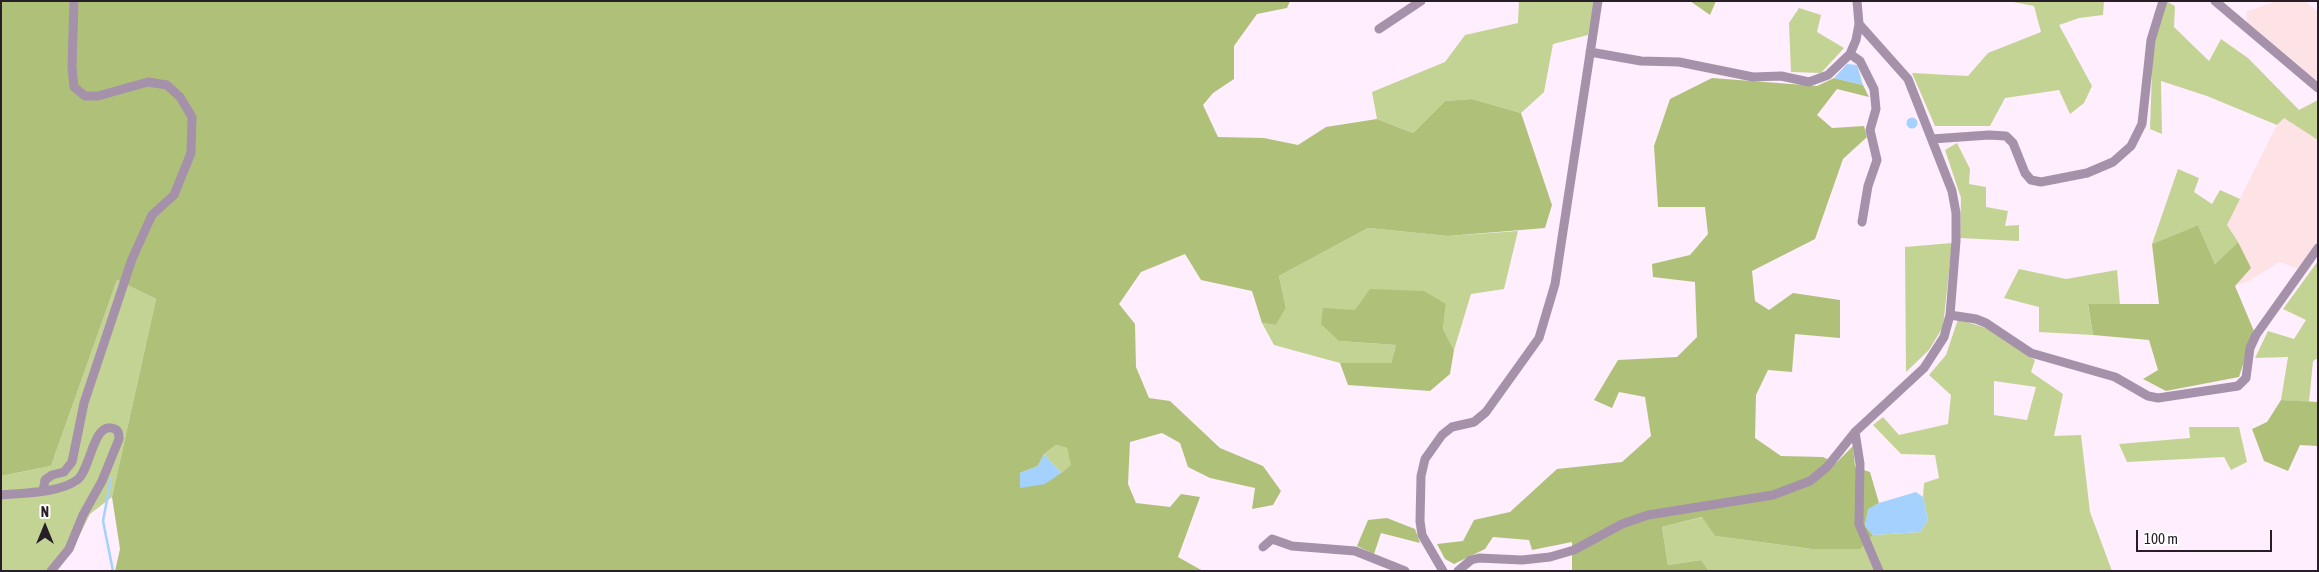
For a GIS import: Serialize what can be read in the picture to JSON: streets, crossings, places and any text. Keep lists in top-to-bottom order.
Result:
{
  "scale_bar": "100 m",
  "north": "top"
}
